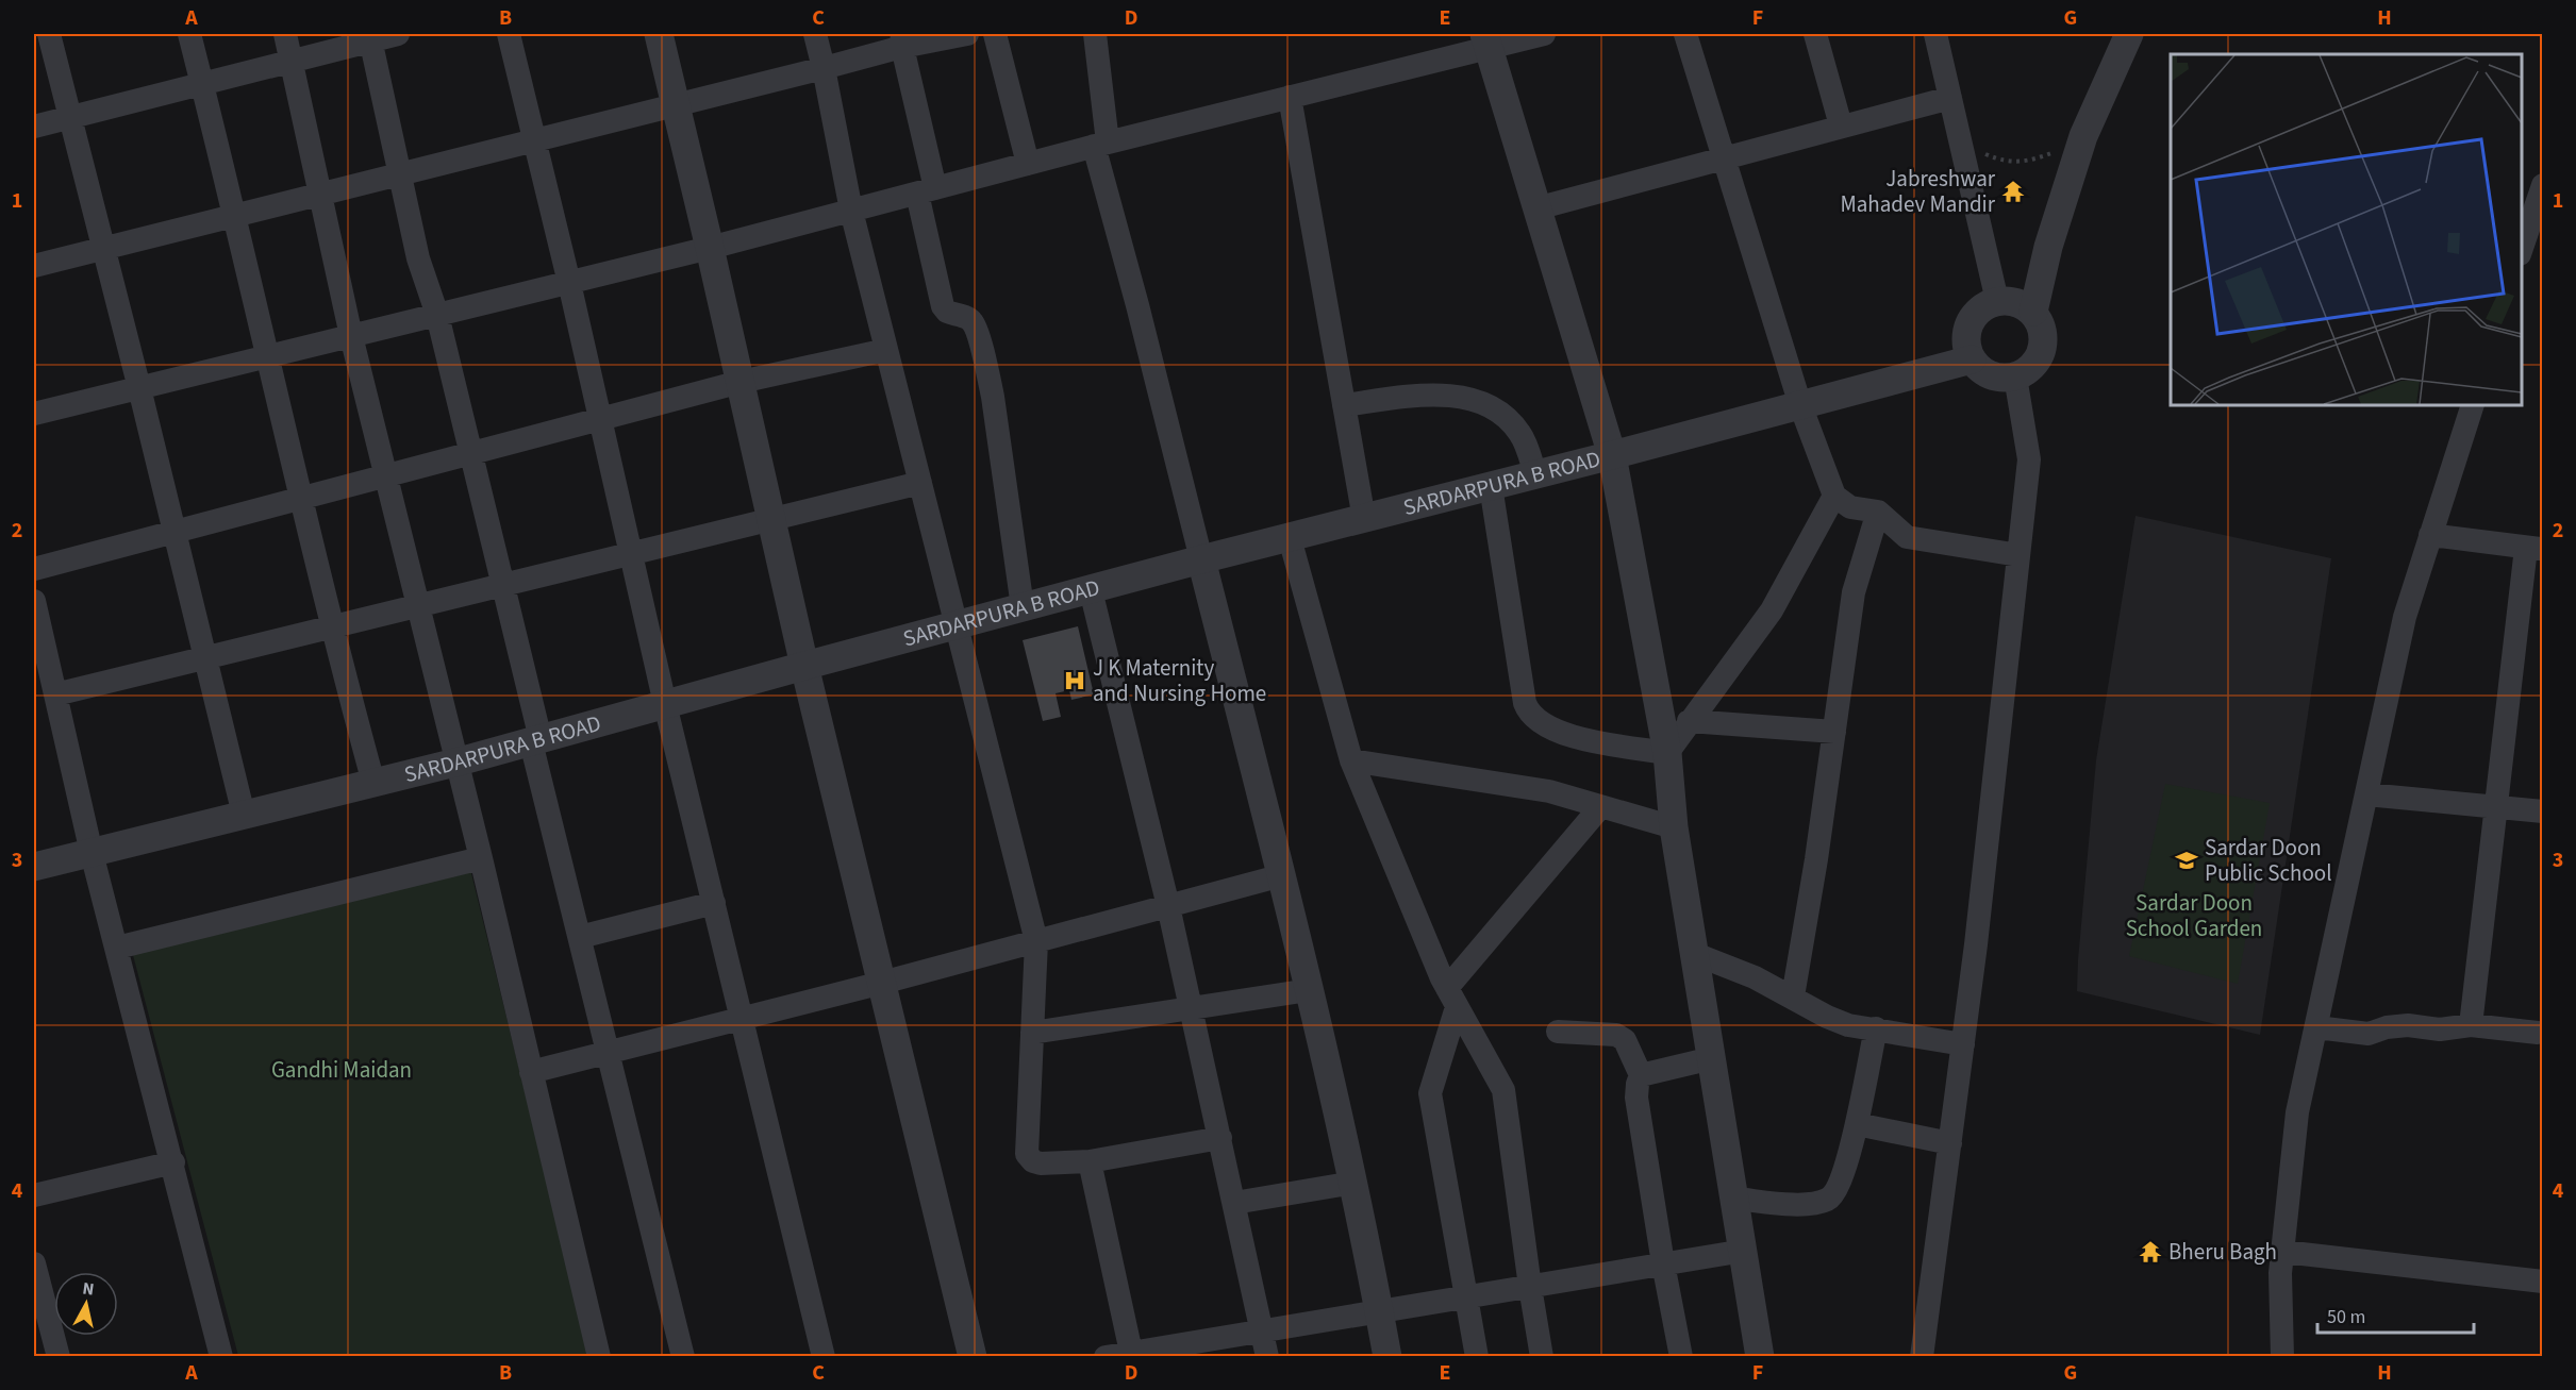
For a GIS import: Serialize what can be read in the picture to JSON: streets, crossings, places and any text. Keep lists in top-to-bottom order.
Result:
{
  "streets": {
    "street": ["SARDARPURA B ROAD"]
  },
  "parks": ["Sardar Doon School Garden", "Gandhi Maidan"],
  "places": {
    "temple": ["Jabreshwar Mahadev Mandir", "Bheru Bagh"],
    "hospital": ["J K Maternity and Nursing Home"],
    "school or university": ["Sardar Doon Public School"]
  },
  "scale_bar": "50 m",
  "north": "top",
  "grid": {
    "columns": [
      "A",
      "B",
      "C",
      "D",
      "E",
      "F",
      "G",
      "H"
    ],
    "rows": [
      "1",
      "2",
      "3",
      "4"
    ]
  }
}
